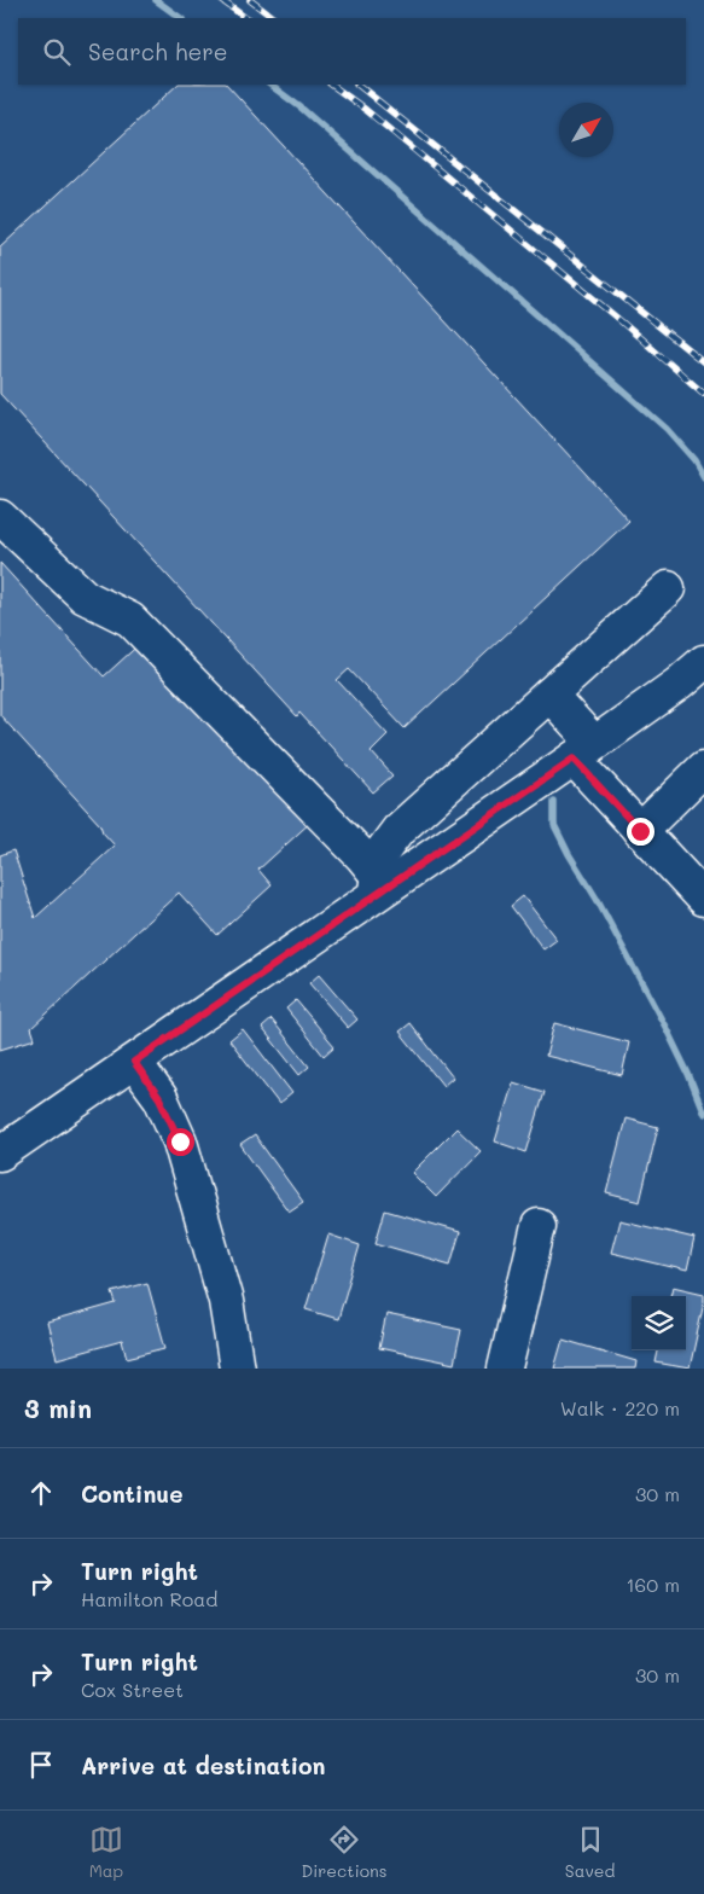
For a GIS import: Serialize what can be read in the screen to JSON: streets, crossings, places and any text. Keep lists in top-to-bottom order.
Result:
{
  "north": "top right",
  "page": {
    "search": "Search here",
    "heading": ["3 min", "Walk · 220 m"],
    "list": [
      ["Continue", "30 m"],
      ["Turn right", "Hamilton Road", "160 m"],
      ["Turn right", "Cox Street", "30 m"],
      "Arrive at destination"
    ],
    "nav": ["Map", "Directions", "Saved"]
  }
}
